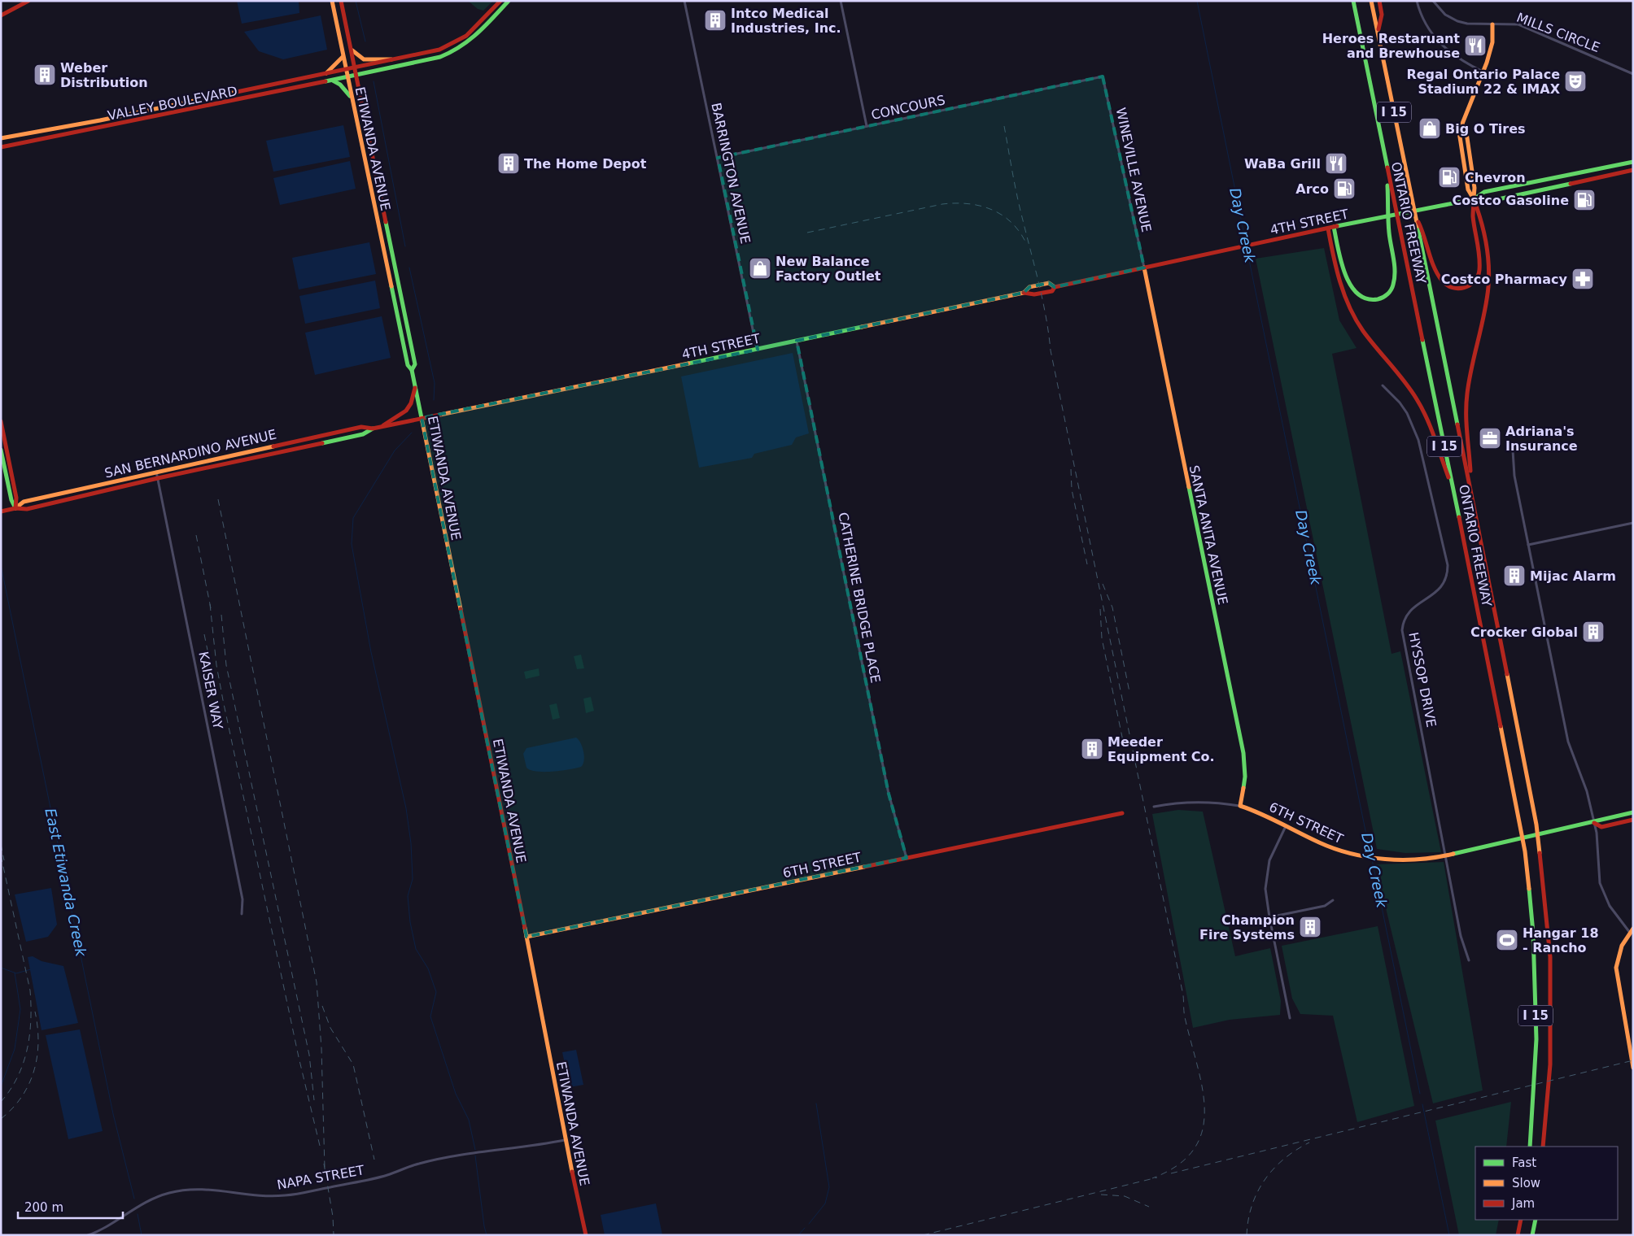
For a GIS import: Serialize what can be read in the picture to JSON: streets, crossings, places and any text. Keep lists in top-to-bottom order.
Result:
{
  "streets": {
    "main road": [
      "VALLEY BOULEVARD",
      "I 15",
      "ETIWANDA AVENUE",
      "4TH STREET",
      "ONTARIO FREEWAY",
      "SAN BERNARDINO AVENUE",
      "SANTA ANITA AVENUE",
      "6TH STREET"
    ],
    "street": [
      "MILLS CIRCLE",
      "CONCOURS",
      "WINEVILLE AVENUE",
      "BARRINGTON AVENUE",
      "CATHERINE BRIDGE PLACE",
      "HYSSOP DRIVE",
      "KAISER WAY",
      "NAPA STREET"
    ]
  },
  "crossings": [
    ["VALLEY BOULEVARD", "ETIWANDA AVENUE"],
    ["CONCOURS", "WINEVILLE AVENUE"],
    ["CONCOURS", "BARRINGTON AVENUE"],
    ["ETIWANDA AVENUE", "4TH STREET"],
    ["ETIWANDA AVENUE", "SAN BERNARDINO AVENUE"],
    ["ETIWANDA AVENUE", "6TH STREET"],
    ["ETIWANDA AVENUE", "NAPA STREET"],
    ["WINEVILLE AVENUE", "4TH STREET"],
    ["WINEVILLE AVENUE", "SANTA ANITA AVENUE"],
    ["BARRINGTON AVENUE", "4TH STREET"],
    ["4TH STREET", "SAN BERNARDINO AVENUE"],
    ["4TH STREET", "SANTA ANITA AVENUE"],
    ["4TH STREET", "CATHERINE BRIDGE PLACE"],
    ["SAN BERNARDINO AVENUE", "KAISER WAY"],
    ["SANTA ANITA AVENUE", "6TH STREET"],
    ["CATHERINE BRIDGE PLACE", "6TH STREET"],
    ["HYSSOP DRIVE", "6TH STREET"]
  ],
  "water": ["Day Creek", "East Etiwanda Creek"],
  "places": {
    "building": [
      "Intco Medical Industries, Inc.",
      "Weber Distribution",
      "The Home Depot",
      "Mijac Alarm",
      "Crocker Global",
      "Meeder Equipment Co.",
      "Champion Fire Systems"
    ],
    "restaurant": ["Heroes Restaruant and Brewhouse", "WaBa Grill"],
    "theatre": ["Regal Ontario Palace Stadium 22 & IMAX"],
    "shop": ["Big O Tires", "New Balance Factory Outlet"],
    "fuel station": ["Chevron", "Arco", "Costco Gasoline"],
    "pharmacy": ["Costco Pharmacy"],
    "office": ["Adriana's Insurance"],
    "sports": ["Hangar 18 - Rancho"]
  },
  "legend": ["Fast", "Slow", "Jam"],
  "scale_bar": "200 m"
}
